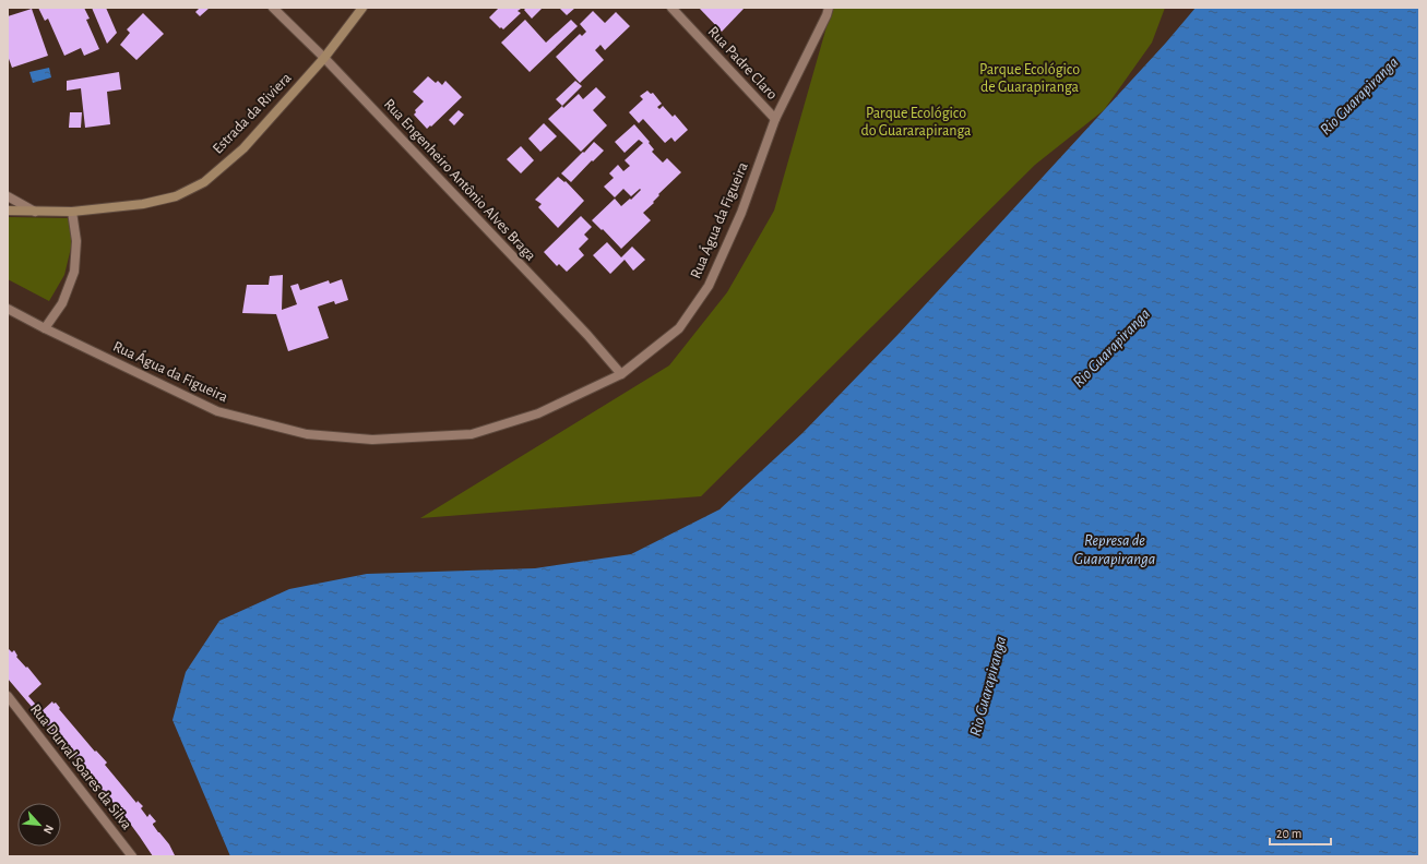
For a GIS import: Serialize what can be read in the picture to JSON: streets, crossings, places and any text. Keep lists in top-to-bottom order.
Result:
{
  "streets": {
    "street": [
      "Rua Padre Claro",
      "Estrada da Riviera",
      "Rua Engenheiro Antônio Alves Braga",
      "Rua Água da Figueira",
      "Rua Durval Soares da Silva"
    ]
  },
  "crossings": [
    ["Rua Padre Claro", "Rua Água da Figueira"],
    ["Estrada da Riviera", "Rua Engenheiro Antônio Alves Braga"],
    ["Rua Engenheiro Antônio Alves Braga", "Rua Água da Figueira"]
  ],
  "water": ["Rio Guarapiranga", "Represa de Guarapiranga"],
  "parks": ["Parque Ecológico de Guarapiranga", "Parque Ecológico do Guararapiranga"],
  "scale_bar": "20 m",
  "north": "bottom right"
}
